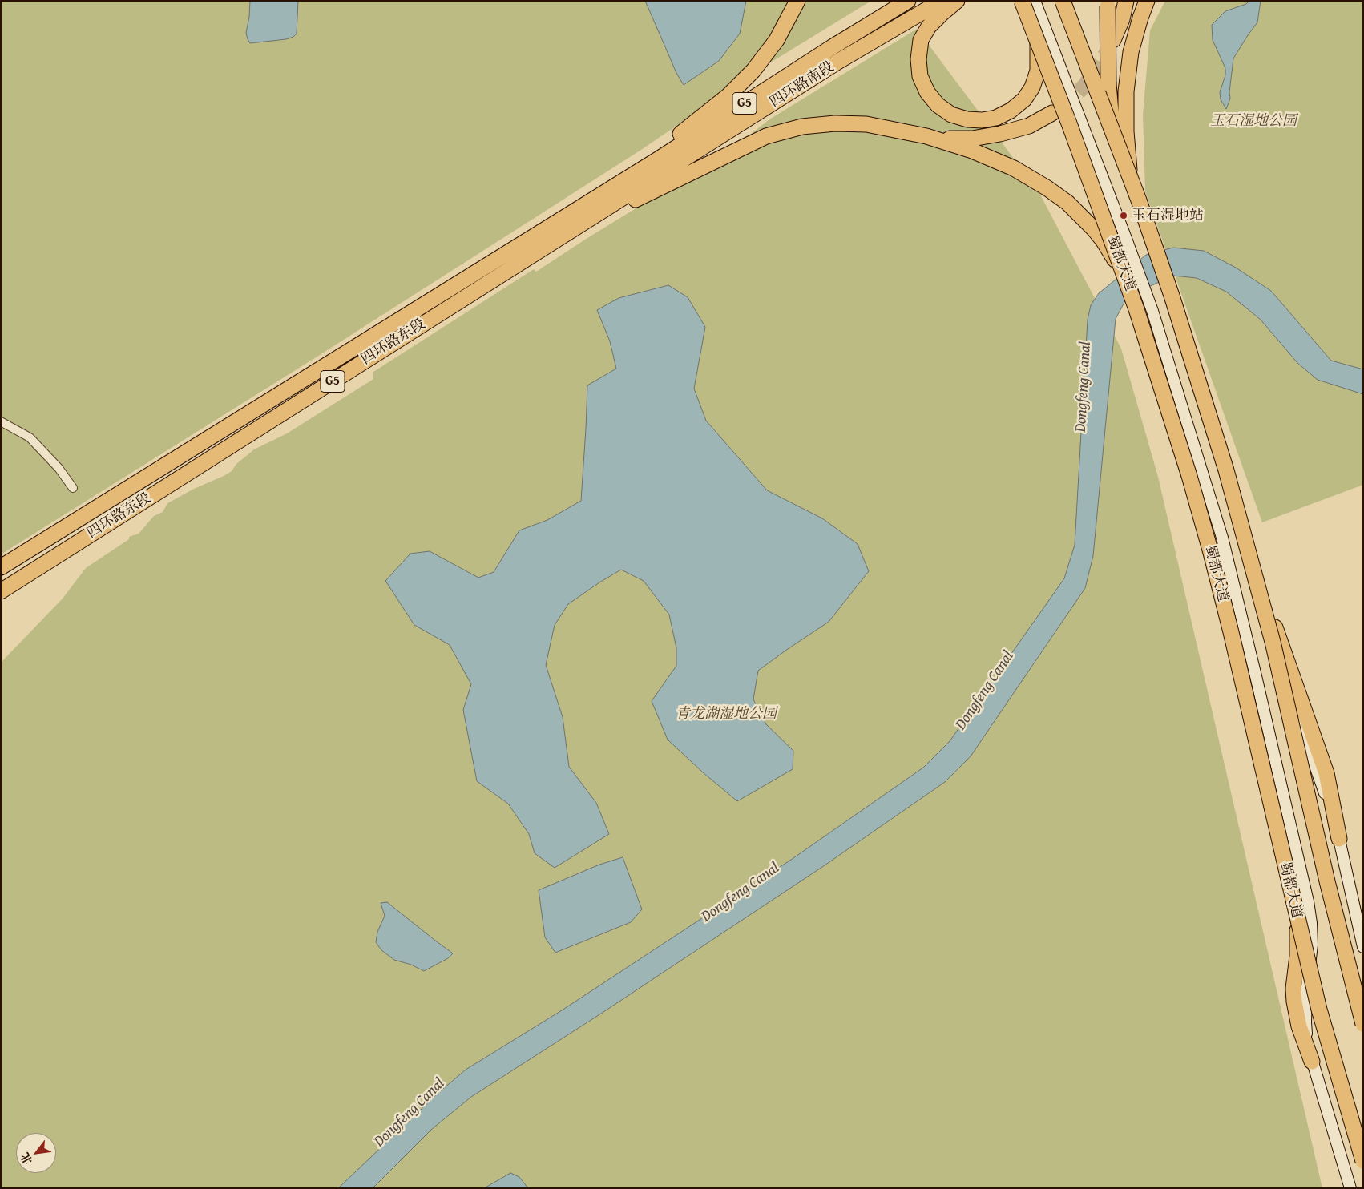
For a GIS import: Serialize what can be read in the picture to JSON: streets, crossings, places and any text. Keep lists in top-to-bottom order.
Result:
{
  "streets": {
    "highway": [
      "四环路南段",
      "G5",
      "蜀都大道",
      "四环路东段"
    ]
  },
  "crossings": [
    ["四环路南段", "四环路东段"]
  ],
  "water": ["Dongfeng Canal"],
  "parks": ["玉石湿地公园", "青龙湖湿地公园"],
  "places": ["玉石湿地站"],
  "north": "bottom left"
}
